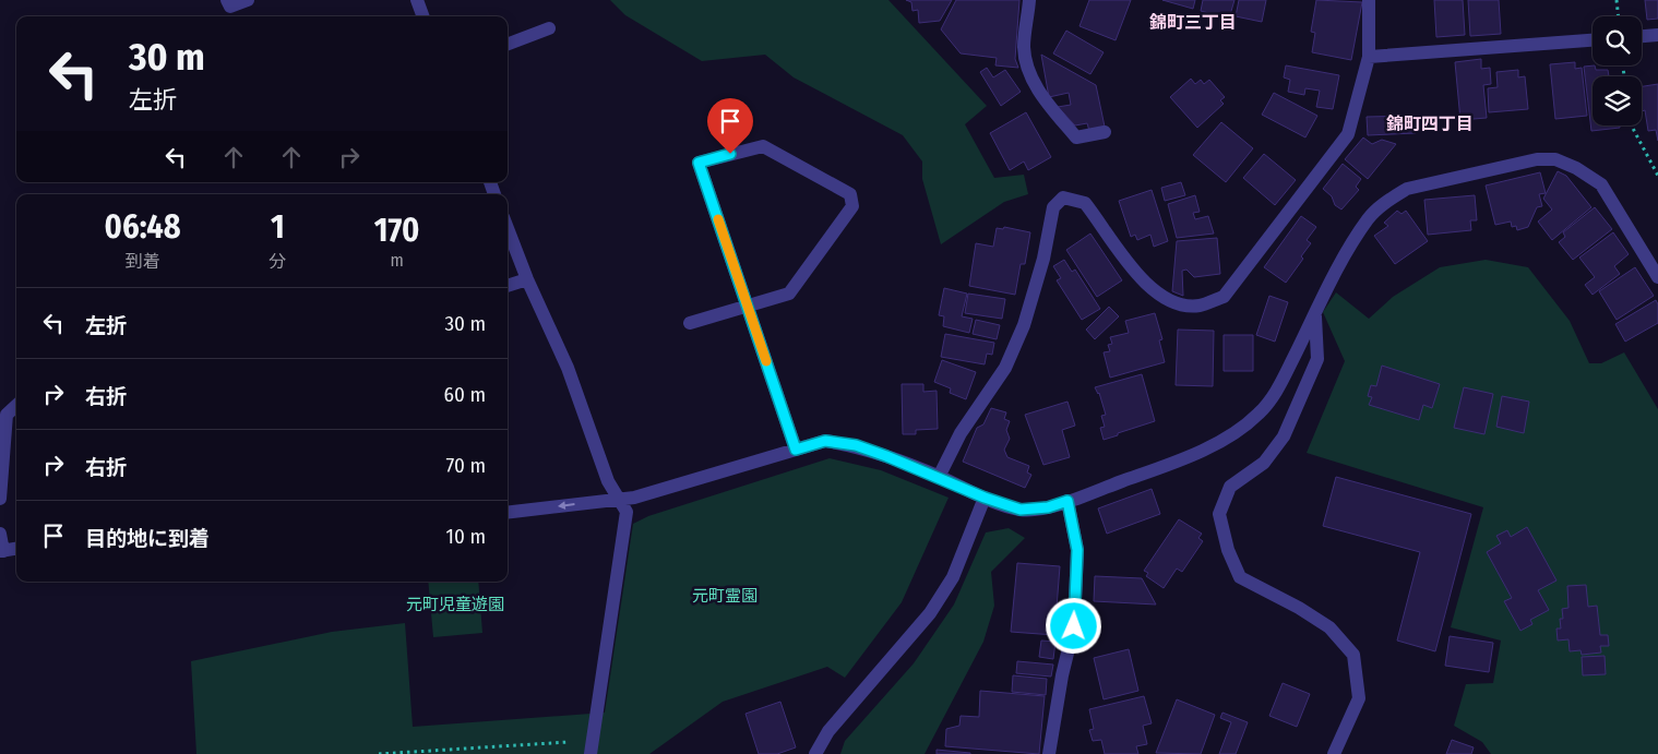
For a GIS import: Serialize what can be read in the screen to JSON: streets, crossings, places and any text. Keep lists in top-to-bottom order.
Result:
{
  "districts": ["錦町三丁目", "錦町四丁目"],
  "parks": ["元町霊園", "元町児童遊園"],
  "page": {
    "turn": ["30 m", "左折"],
    "eta": [
      "06:48",
      "到着",
      "1",
      "分",
      "170",
      "m"
    ],
    "list": [
      {
        "name": "左折",
        "value": "30 m"
      },
      {
        "name": "右折",
        "value": "60 m"
      },
      {
        "name": "右折",
        "value": "70 m"
      },
      {
        "name": "目的地に到着",
        "value": "10 m"
      }
    ]
  }
}
